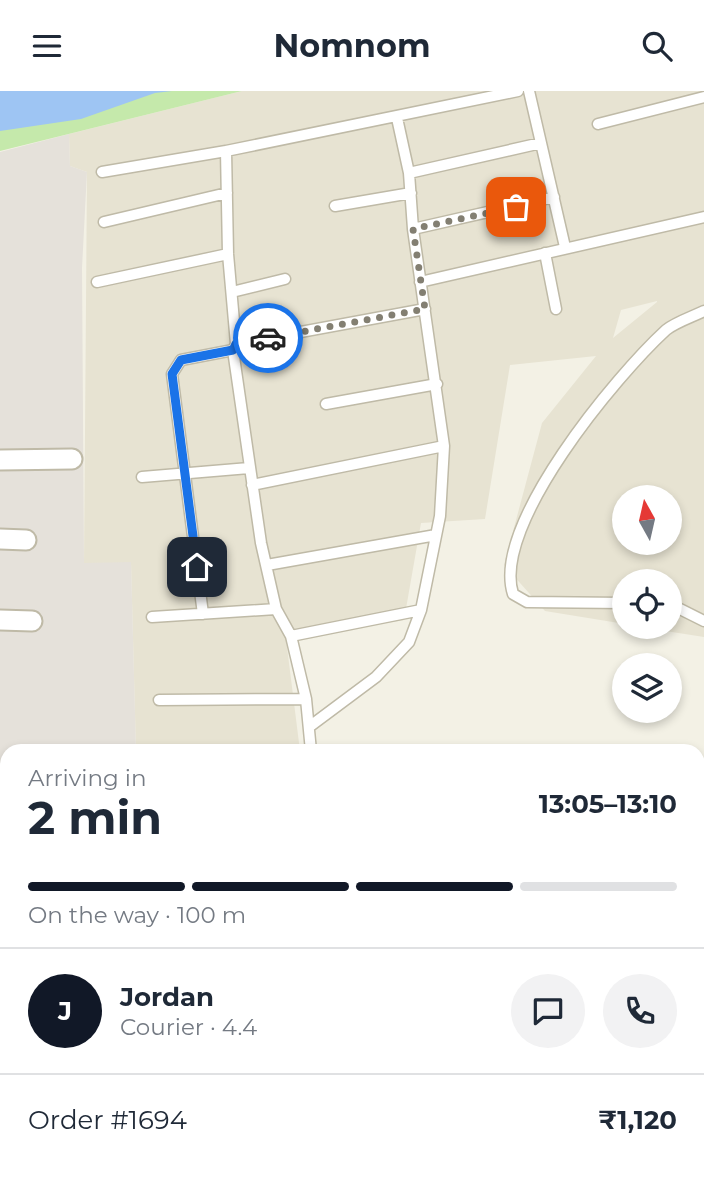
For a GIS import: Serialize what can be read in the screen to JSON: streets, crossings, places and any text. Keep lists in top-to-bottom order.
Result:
{
  "north": "top",
  "page": {
    "header": "Nomnom",
    "heading": ["2 min", "Arriving in", "13:05–13:10"],
    "panel": [
      "Jordan",
      "Courier · 4.4",
      "Order #1694",
      "₹1,120"
    ],
    "bar": "On the way · 100 m",
    "round": "J"
  }
}
